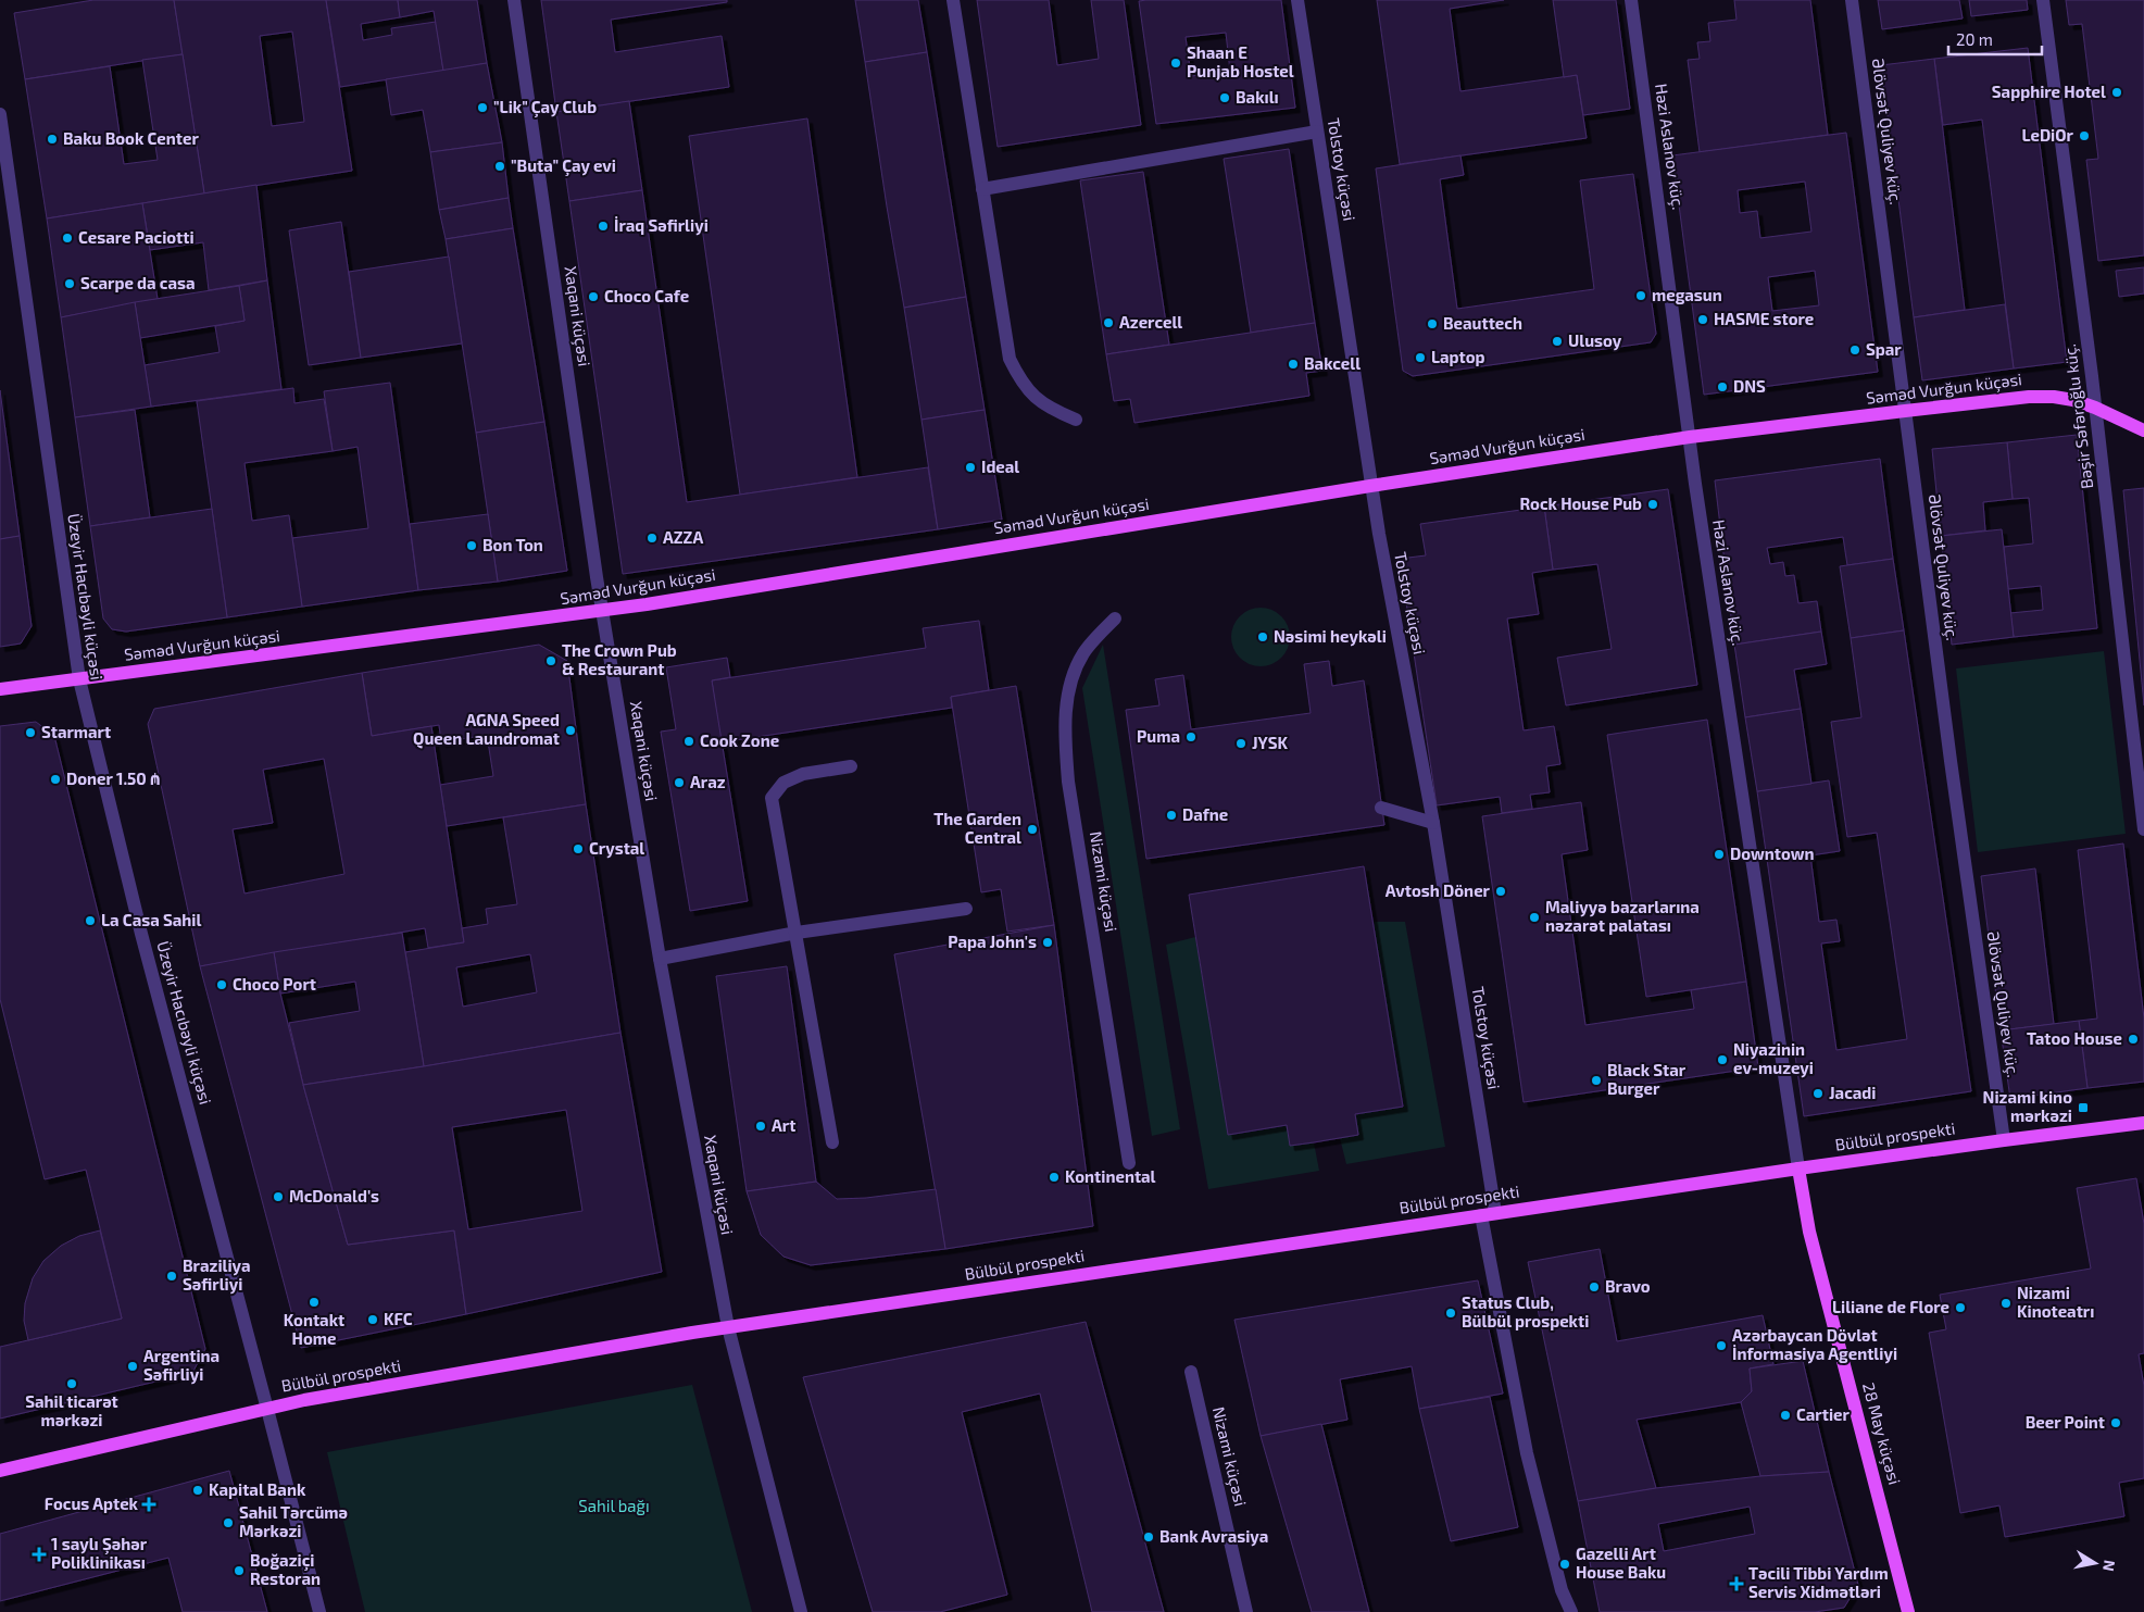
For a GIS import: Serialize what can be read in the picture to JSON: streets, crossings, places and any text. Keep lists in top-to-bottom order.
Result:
{
  "streets": {
    "main road": ["Səməd Vurğun küçəsi", "Bülbül prospekti", "28 May küçəsi"],
    "street": [
      "Əlövsət Quliyev küç.",
      "Həzi Aslanov küç.",
      "Tolstoy küçəsi",
      "Xaqani küçəsi",
      "Bəşir Səfəroğlu küç.",
      "Üzeyir Hacıbəyli küçəsi",
      "Nizami küçəsi"
    ]
  },
  "crossings": [
    ["Əlövsət Quliyev küç.", "Səməd Vurğun küçəsi"],
    ["Əlövsət Quliyev küç.", "Bülbül prospekti"],
    ["Həzi Aslanov küç.", "Səməd Vurğun küçəsi"],
    ["Həzi Aslanov küç.", "Bülbül prospekti"],
    ["Həzi Aslanov küç.", "28 May küçəsi"],
    ["Tolstoy küçəsi", "Səməd Vurğun küçəsi"],
    ["Tolstoy küçəsi", "Bülbül prospekti"],
    ["Xaqani küçəsi", "Səməd Vurğun küçəsi"],
    ["Xaqani küçəsi", "Bülbül prospekti"],
    ["Səməd Vurğun küçəsi", "Bəşir Səfəroğlu küç."],
    ["Səməd Vurğun küçəsi", "Üzeyir Hacıbəyli küçəsi"],
    ["Üzeyir Hacıbəyli küçəsi", "Bülbül prospekti"],
    ["Bülbül prospekti", "28 May küçəsi"]
  ],
  "parks": ["Sahil bağı"],
  "places": {
    "other": [
      "Shaan E Punjab Hostel",
      "Sapphire Hotel",
      "Bakılı",
      "\"Lik\" Çay Club",
      "LeDiOr",
      "Baku Book Center",
      "\"Buta\" Çay evi",
      "İraq Səfirliyi",
      "Cesare Paciotti",
      "Scarpe da casa",
      "megasun",
      "Choco Cafe",
      "HASME store",
      "Azercell",
      "Beauttech",
      "Ulusoy",
      "Spar",
      "Laptop",
      "Bakcell",
      "DNS",
      "Ideal",
      "Rock House Pub",
      "AZZA",
      "Bon Ton",
      "Nəsimi heykəli",
      "The Crown Pub & Restaurant",
      "AGNA Speed Queen Laundromat",
      "Starmart",
      "Puma",
      "Cook Zone",
      "JYSK",
      "Doner 1.50 ₼",
      "Araz",
      "Dafne",
      "The Garden Central",
      "Crystal",
      "Downtown",
      "Avtosh Döner",
      "Maliyyə bazarlarına nəzarət palatası",
      "La Casa Sahil",
      "Papa John's",
      "Choco Port",
      "Tatoo House",
      "Niyazinin ev-muzeyi",
      "Black Star Burger",
      "Jacadi",
      "Art",
      "Kontinental",
      "McDonald's",
      "Braziliya Səfirliyi",
      "Bravo",
      "Kontakt Home",
      "Nizami Kinoteatrı",
      "Liliane de Flore",
      "Status Club, Bülbül prospekti",
      "KFC",
      "Azərbaycan Dövlət İnformasiya Agentliyi",
      "Argentina Səfirliyi",
      "Sahil ticarət mərkəzi",
      "Cartier",
      "Beer Point",
      "Kapital Bank",
      "Sahil Tərcümə Mərkəzi",
      "Bank Avrasiya",
      "Gazelli Art House Baku",
      "Boğaziçi Restoran"
    ],
    "transit": ["Nizami kino mərkəzi"],
    "health": ["Focus Aptek", "1 saylı Şəhər Poliklinikası", "Təcili Tibbi Yardım Servis Xidmətləri"]
  },
  "scale_bar": "20 m",
  "north": "right"
}
